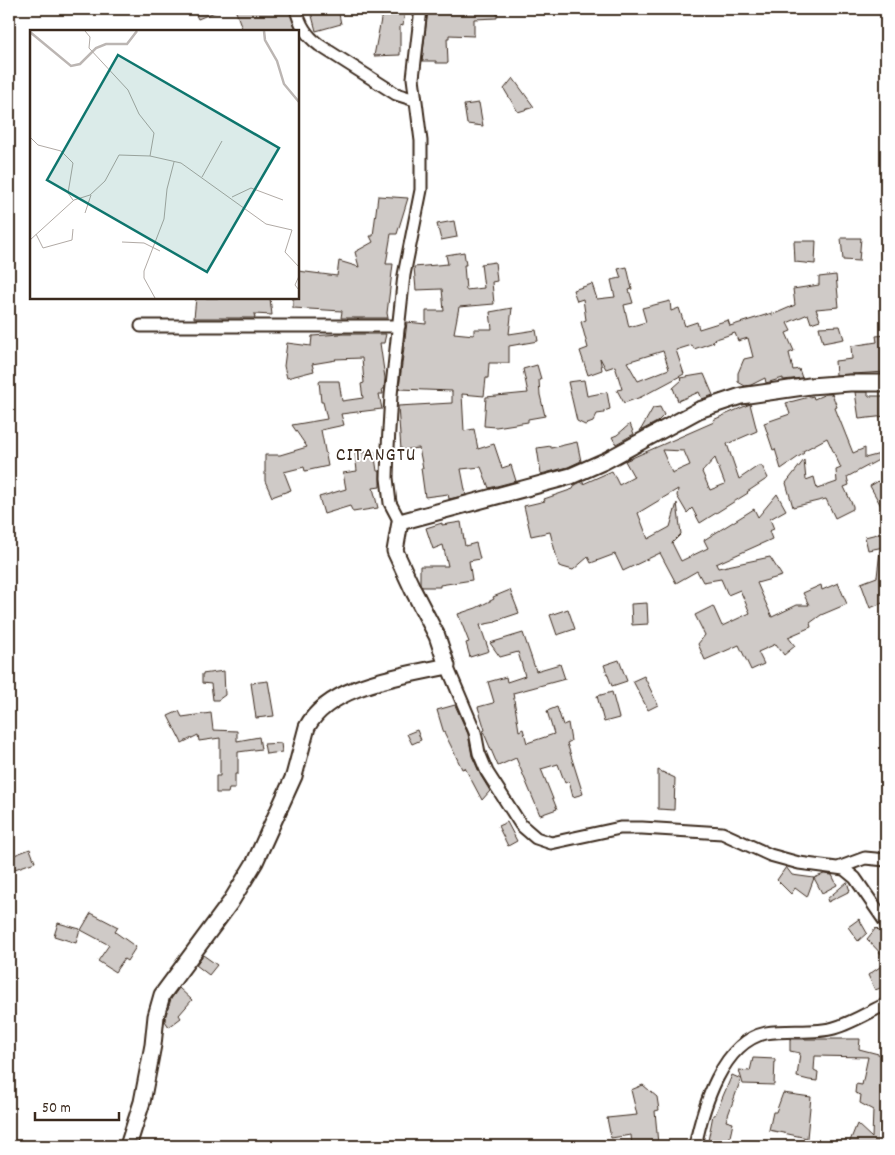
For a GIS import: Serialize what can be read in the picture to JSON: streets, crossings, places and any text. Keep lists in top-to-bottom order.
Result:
{
  "districts": ["CITANGTU"],
  "scale_bar": "50 m"
}
